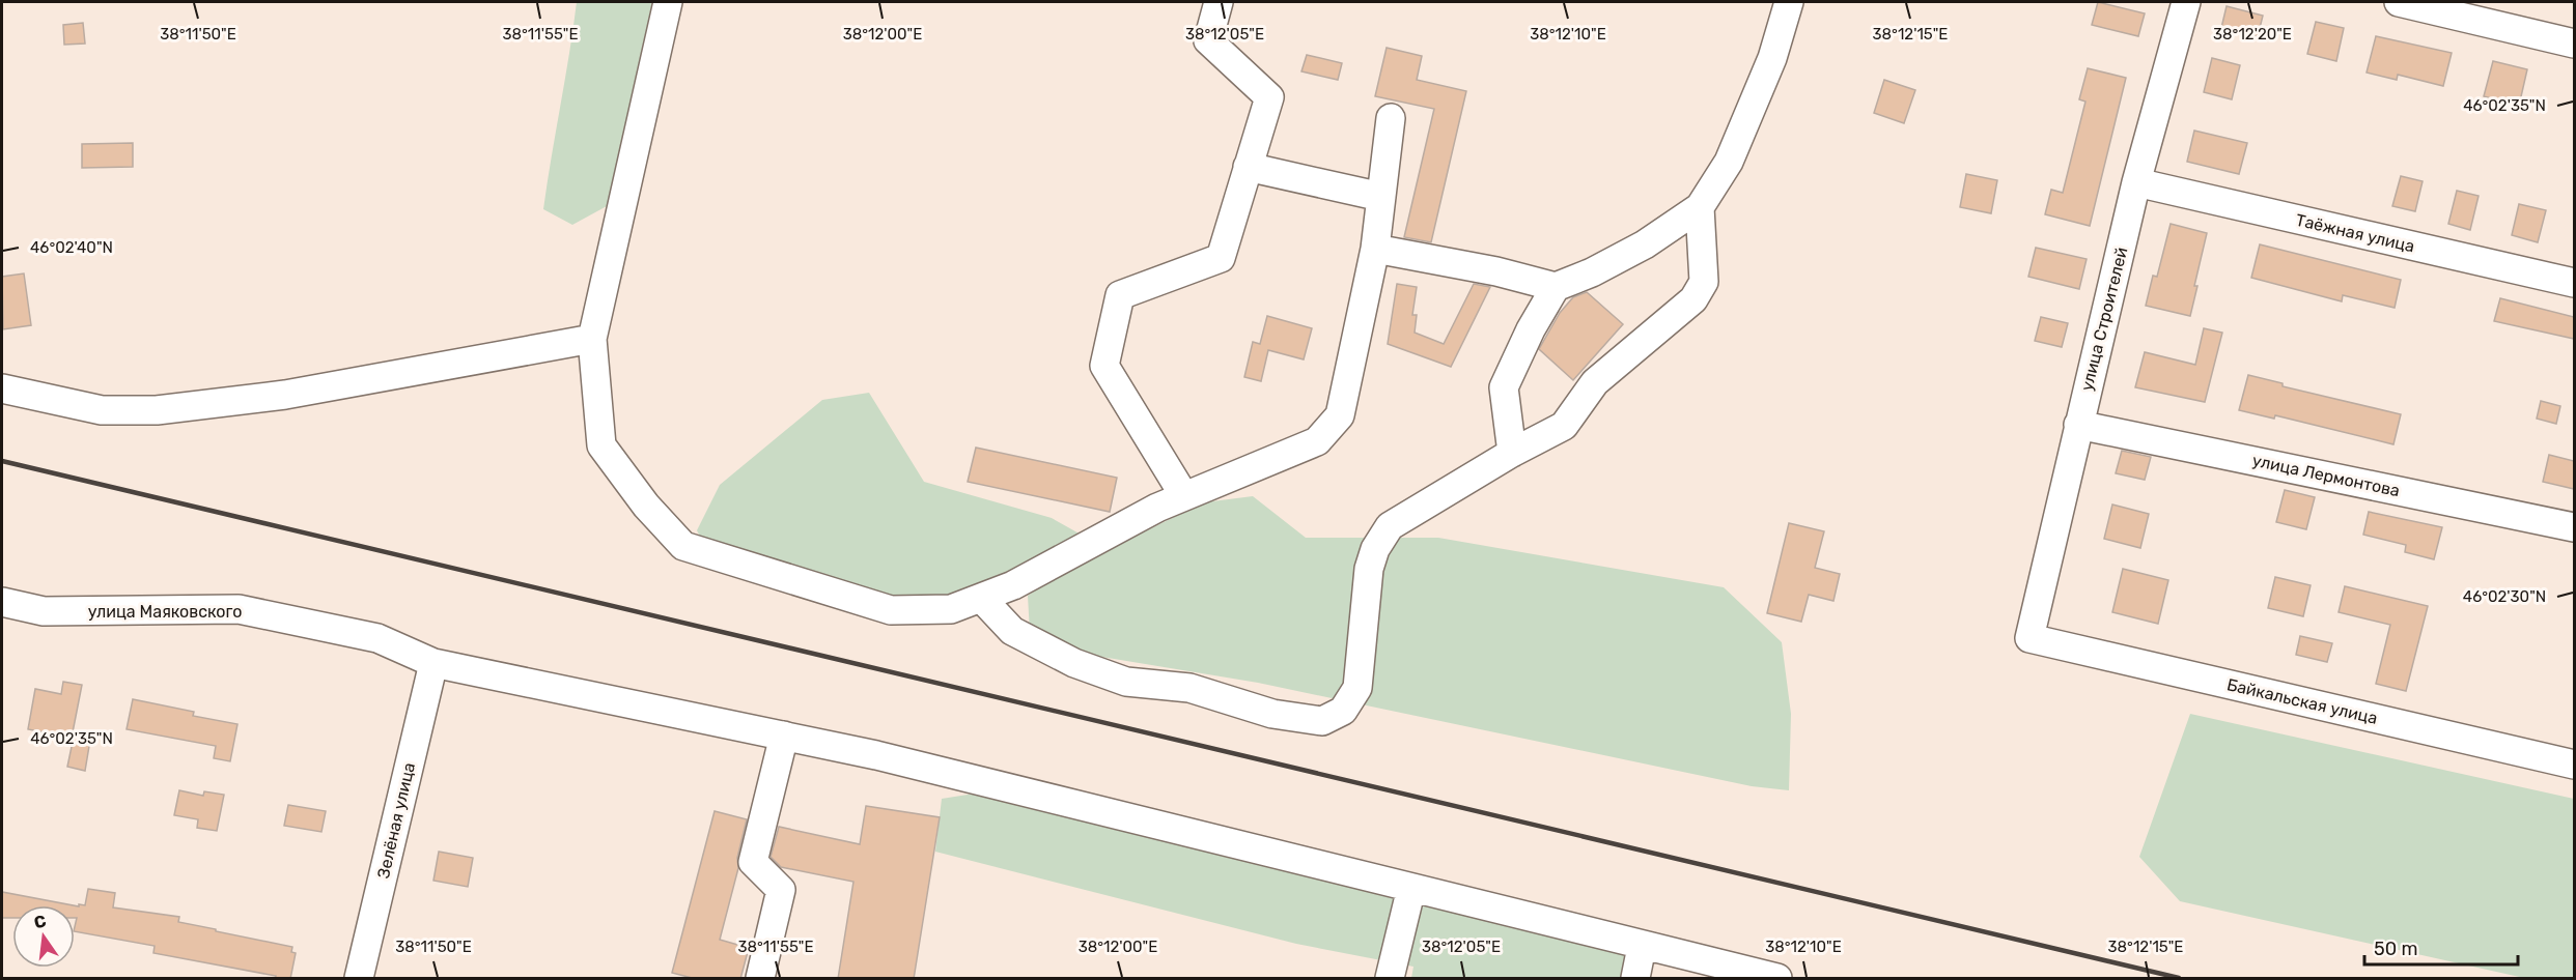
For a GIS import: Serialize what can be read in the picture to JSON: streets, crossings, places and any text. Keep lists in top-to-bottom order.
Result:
{
  "streets": {
    "street": [
      "Таёжная улица",
      "улица Строителей",
      "улица Лермонтова",
      "улица Маяковского",
      "Байкальская улица",
      "Зелёная улица"
    ]
  },
  "crossings": [
    ["Таёжная улица", "улица Строителей"],
    ["улица Строителей", "улица Лермонтова"],
    ["улица Строителей", "Байкальская улица"],
    ["улица Маяковского", "Зелёная улица"]
  ],
  "scale_bar": "50 m",
  "north": "top",
  "coordinates": [
    "38°11'50\"E",
    "38°11'55\"E",
    "38°12'00\"E",
    "38°12'05\"E",
    "38°12'10\"E",
    "38°12'15\"E",
    "38°12'20\"E",
    "46°02'35\"N",
    "46°02'40\"N",
    "46°02'30\"N"
  ]
}
